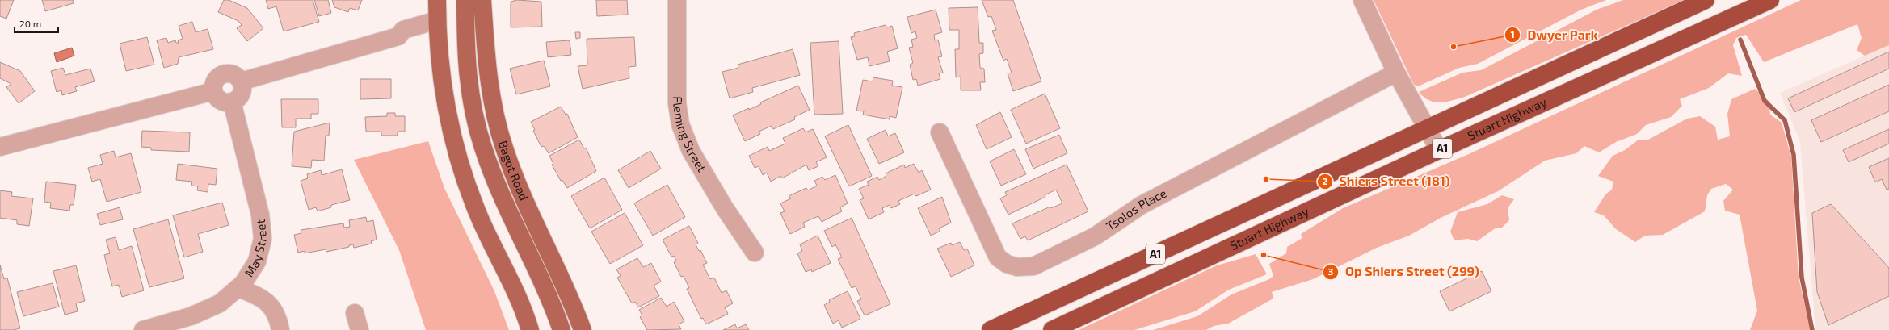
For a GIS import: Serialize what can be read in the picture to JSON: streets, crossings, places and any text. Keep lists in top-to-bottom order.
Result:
{
  "streets": {
    "highway": ["Stuart Highway", "A1"],
    "main road": ["Bagot Road"],
    "street": ["Fleming Street", "Tsolos Place", "May Street"]
  },
  "places": ["Dwyer Park", "Shiers Street (181)", "Op Shiers Street (299)"],
  "scale_bar": "20 m"
}
